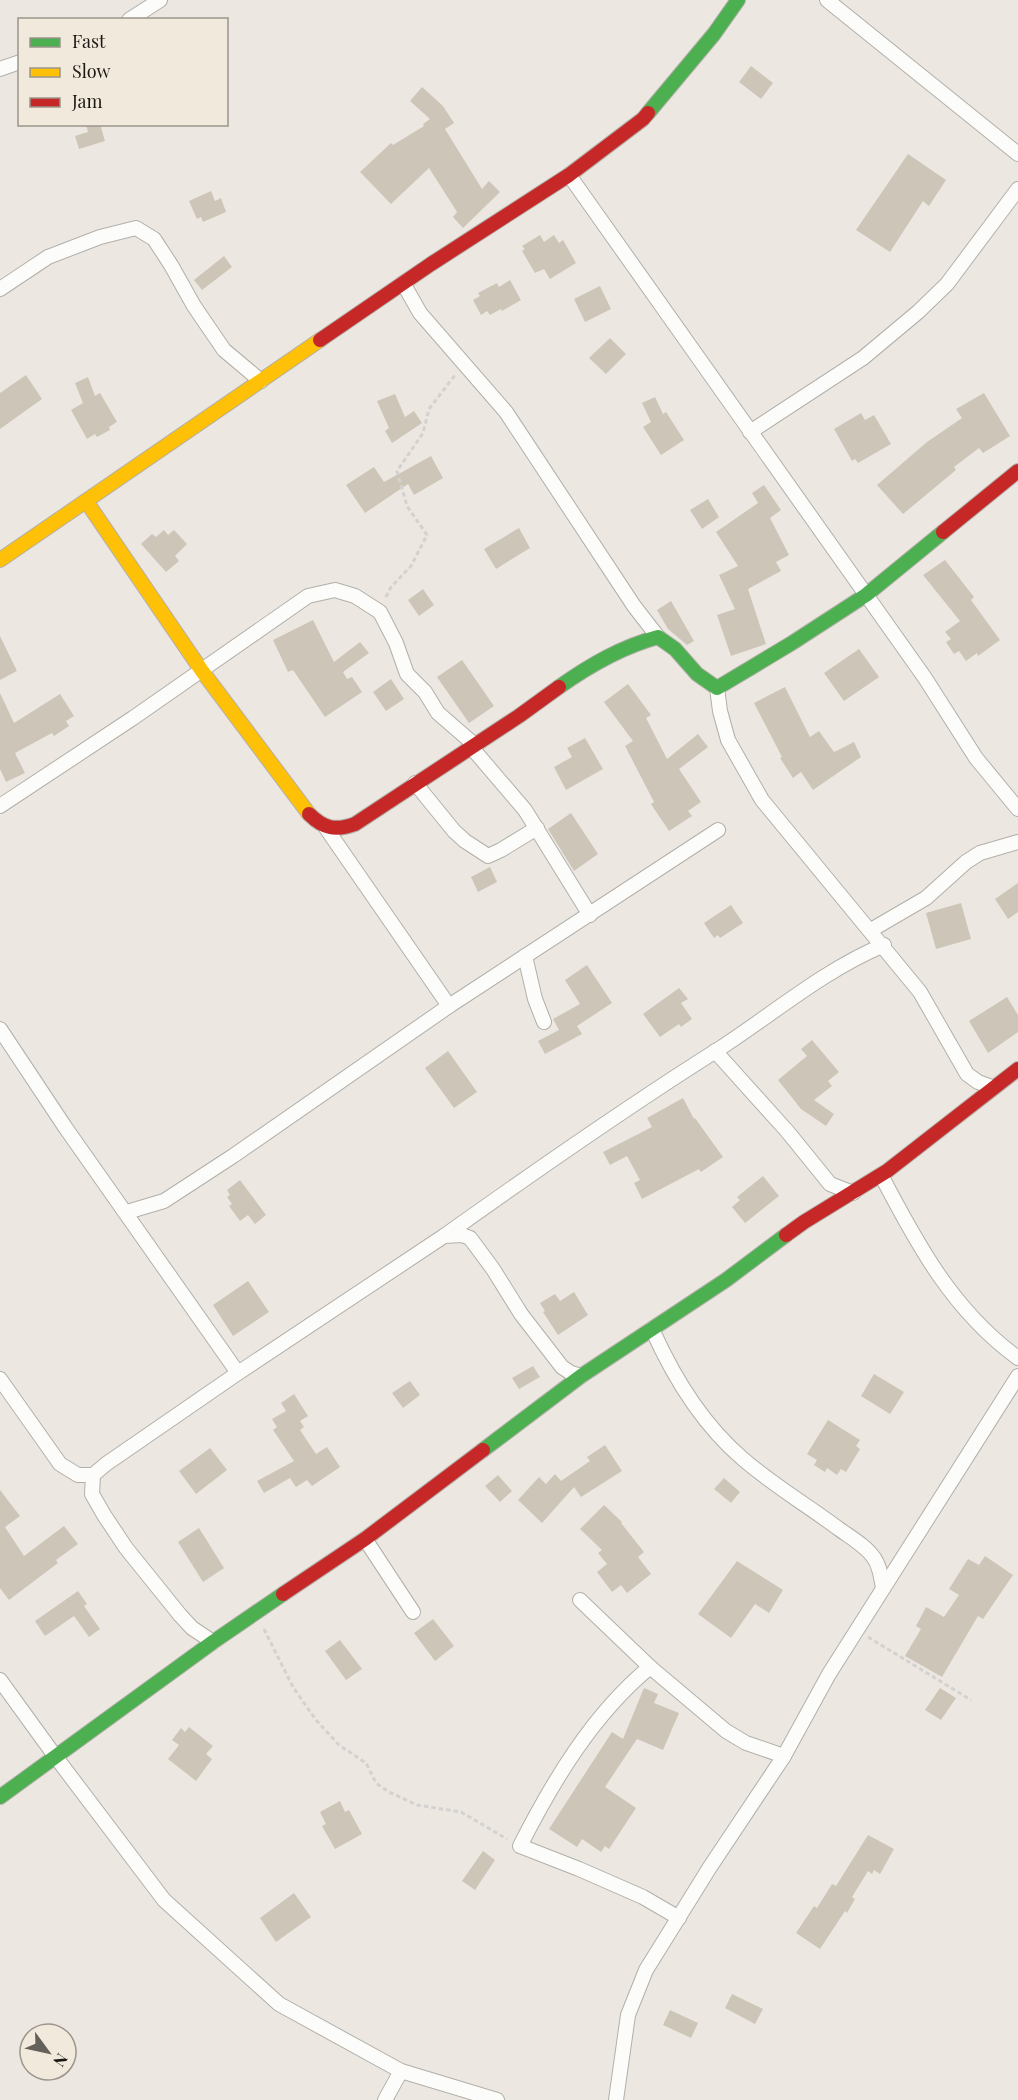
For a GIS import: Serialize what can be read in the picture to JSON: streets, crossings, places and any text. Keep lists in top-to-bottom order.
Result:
{
  "legend": ["Fast", "Slow", "Jam"],
  "north": "bottom right"
}
